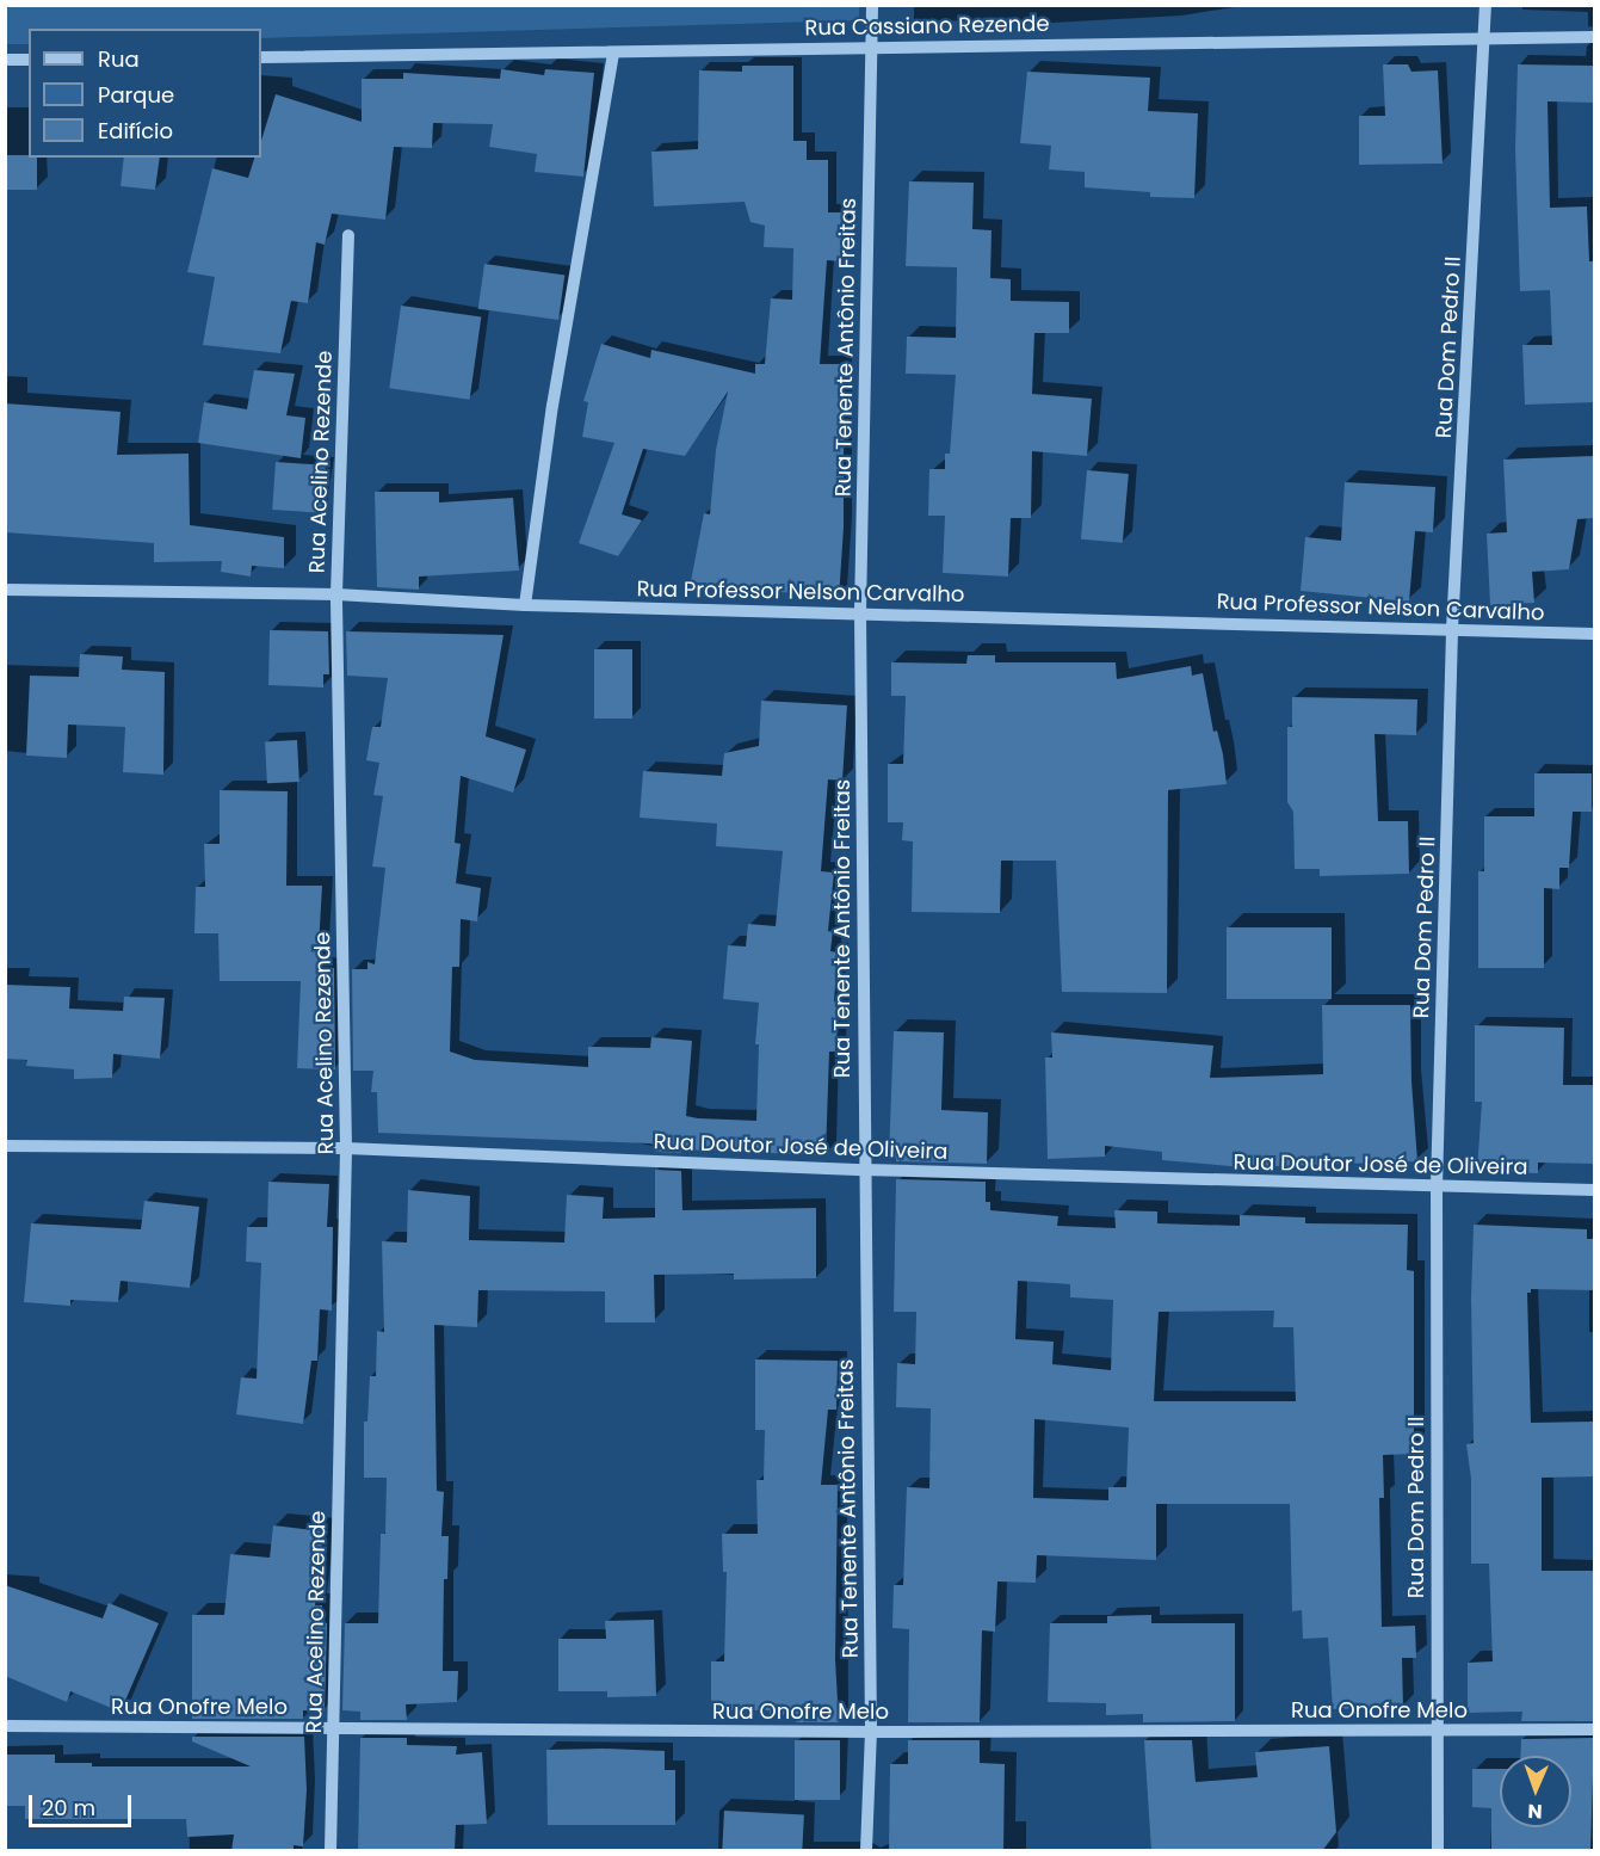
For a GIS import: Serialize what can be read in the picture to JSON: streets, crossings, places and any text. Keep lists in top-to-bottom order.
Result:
{
  "streets": {
    "street": [
      "Rua Cassiano Rezende",
      "Rua Tenente Antônio Freitas",
      "Rua Dom Pedro II",
      "Rua Acelino Rezende",
      "Rua Professor Nelson Carvalho",
      "Rua Doutor José de Oliveira",
      "Rua Onofre Melo"
    ]
  },
  "crossings": [
    ["Rua Cassiano Rezende", "Rua Tenente Antônio Freitas"],
    ["Rua Cassiano Rezende", "Rua Dom Pedro II"],
    ["Rua Tenente Antônio Freitas", "Rua Professor Nelson Carvalho"],
    ["Rua Tenente Antônio Freitas", "Rua Doutor José de Oliveira"],
    ["Rua Tenente Antônio Freitas", "Rua Onofre Melo"],
    ["Rua Dom Pedro II", "Rua Professor Nelson Carvalho"],
    ["Rua Dom Pedro II", "Rua Doutor José de Oliveira"],
    ["Rua Dom Pedro II", "Rua Onofre Melo"],
    ["Rua Acelino Rezende", "Rua Professor Nelson Carvalho"],
    ["Rua Acelino Rezende", "Rua Doutor José de Oliveira"],
    ["Rua Acelino Rezende", "Rua Onofre Melo"]
  ],
  "legend": ["Rua", "Parque", "Edifício"],
  "scale_bar": "20 m",
  "north": "bottom"
}
